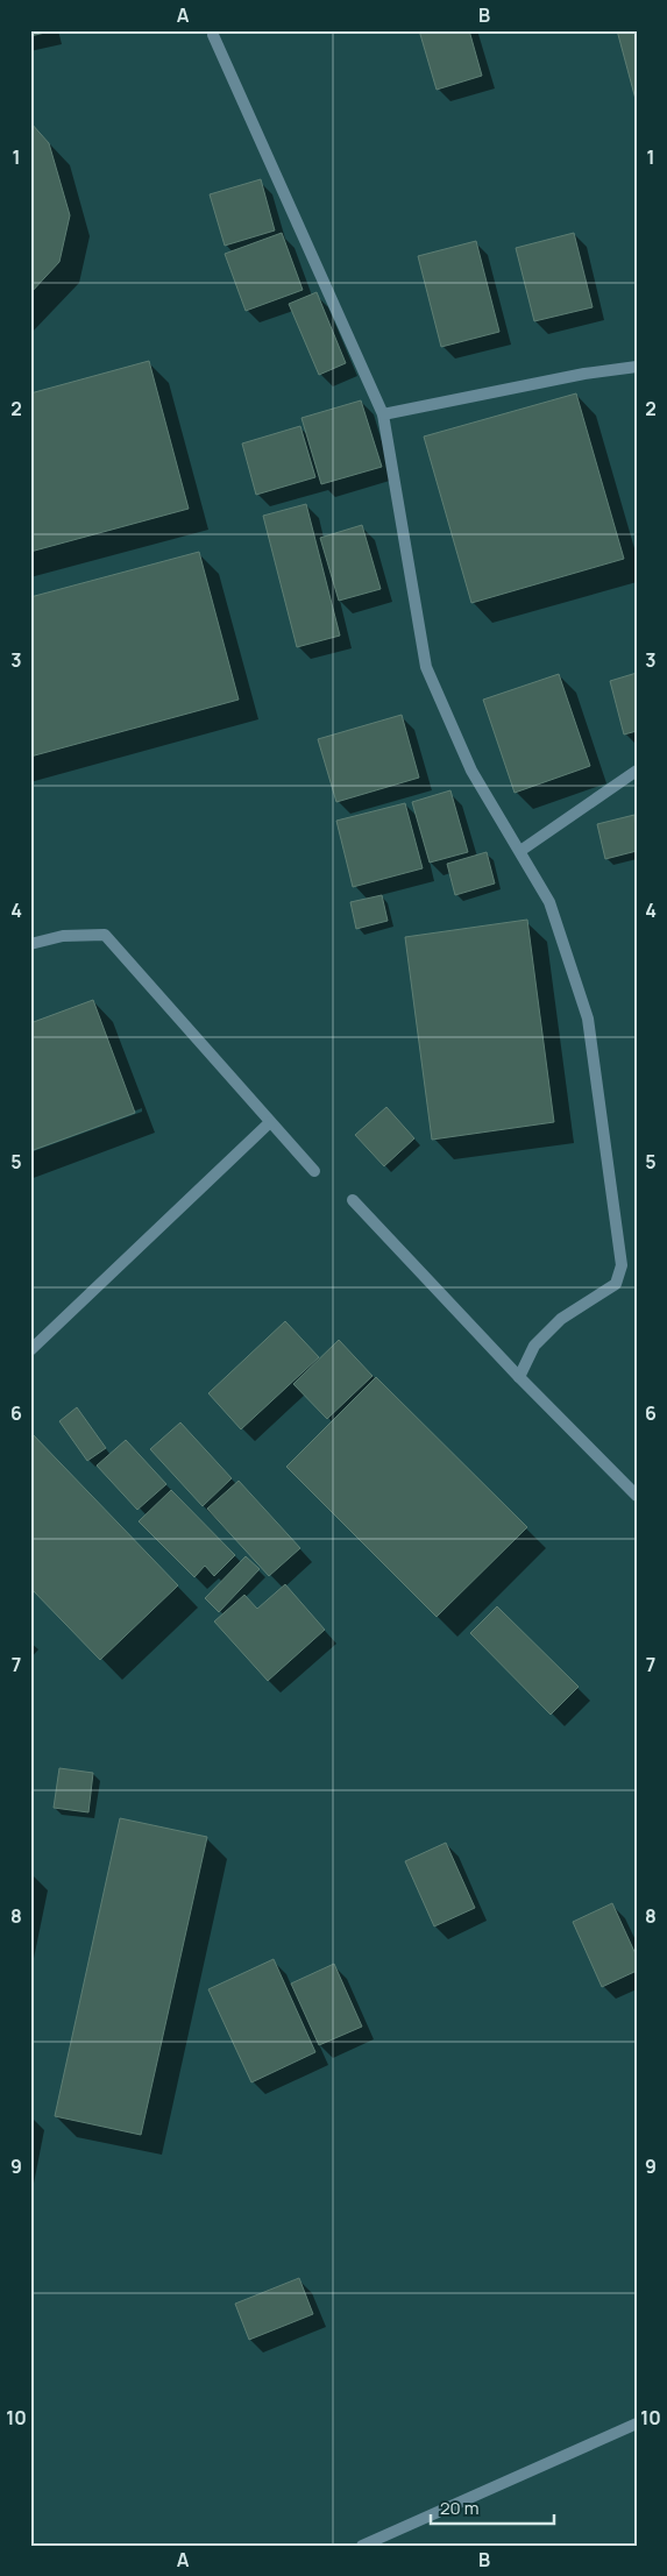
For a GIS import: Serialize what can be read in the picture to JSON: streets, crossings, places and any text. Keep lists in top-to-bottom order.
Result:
{
  "scale_bar": "20 m",
  "grid": {
    "columns": ["A", "B"],
    "rows": [
      "1",
      "2",
      "3",
      "4",
      "5",
      "6",
      "7",
      "8",
      "9",
      "10"
    ]
  }
}
